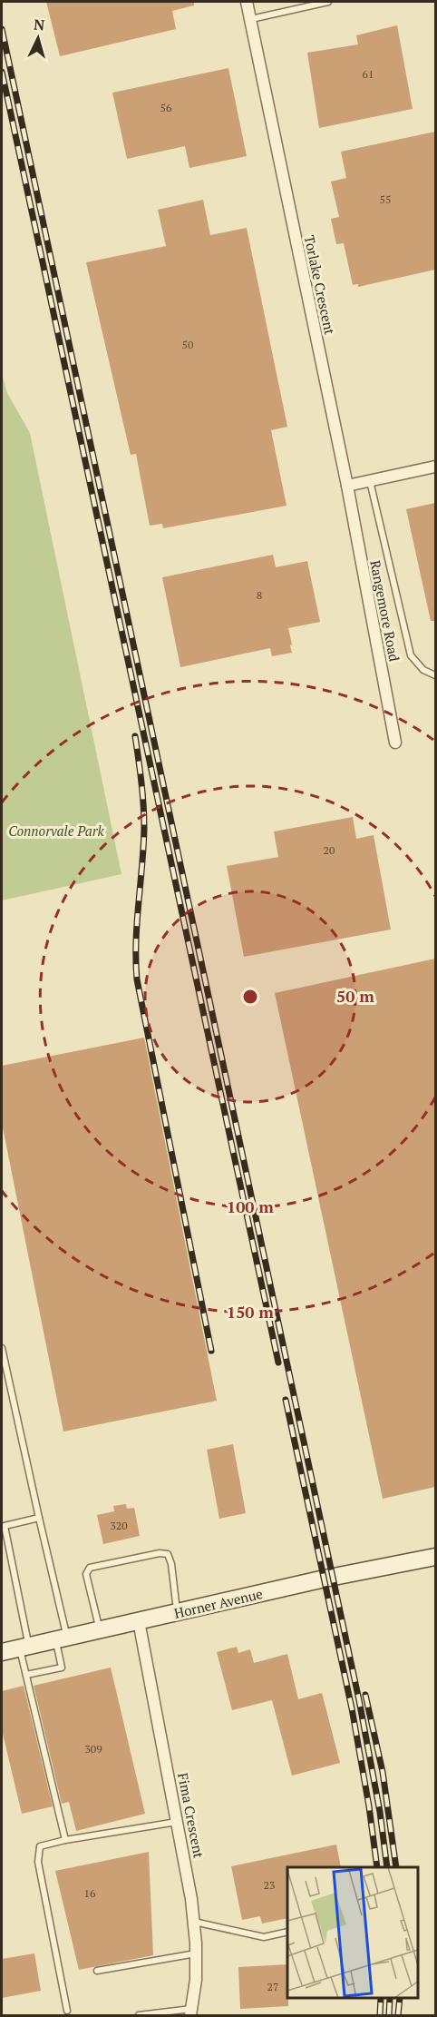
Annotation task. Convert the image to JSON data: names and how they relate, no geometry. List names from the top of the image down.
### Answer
{
  "streets": {
    "main road": ["Horner Avenue"],
    "street": ["Torlake Crescent", "Rangemore Road", "Fima Crescent"]
  },
  "crossings": [
    ["Torlake Crescent", "Rangemore Road"],
    ["Horner Avenue", "Fima Crescent"]
  ],
  "parks": ["Connorvale Park"],
  "house_numbers": [
    "61",
    "56",
    "55",
    "50",
    "8",
    "20",
    "320",
    "309",
    "23",
    "16",
    "27"
  ],
  "north": "top",
  "rings": ["50 m", "100 m", "150 m"]
}
